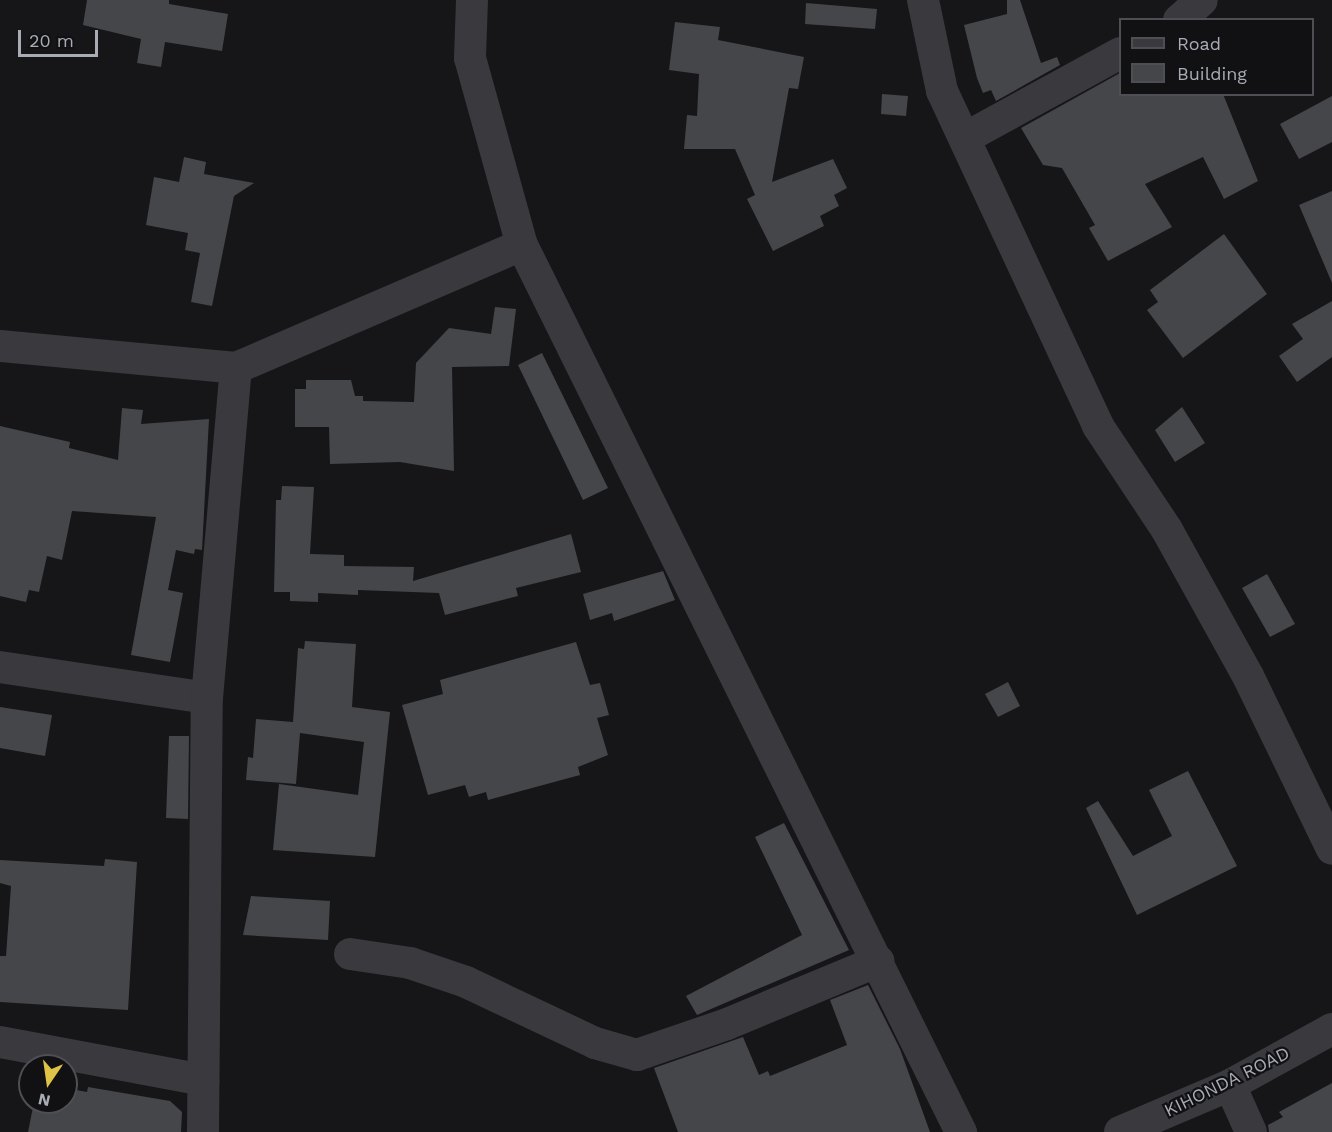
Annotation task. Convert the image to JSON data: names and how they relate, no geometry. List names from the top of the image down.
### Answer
{
  "streets": {
    "street": ["KIHONDA ROAD"]
  },
  "legend": ["Road", "Building"],
  "scale_bar": "20 m",
  "north": "bottom"
}
